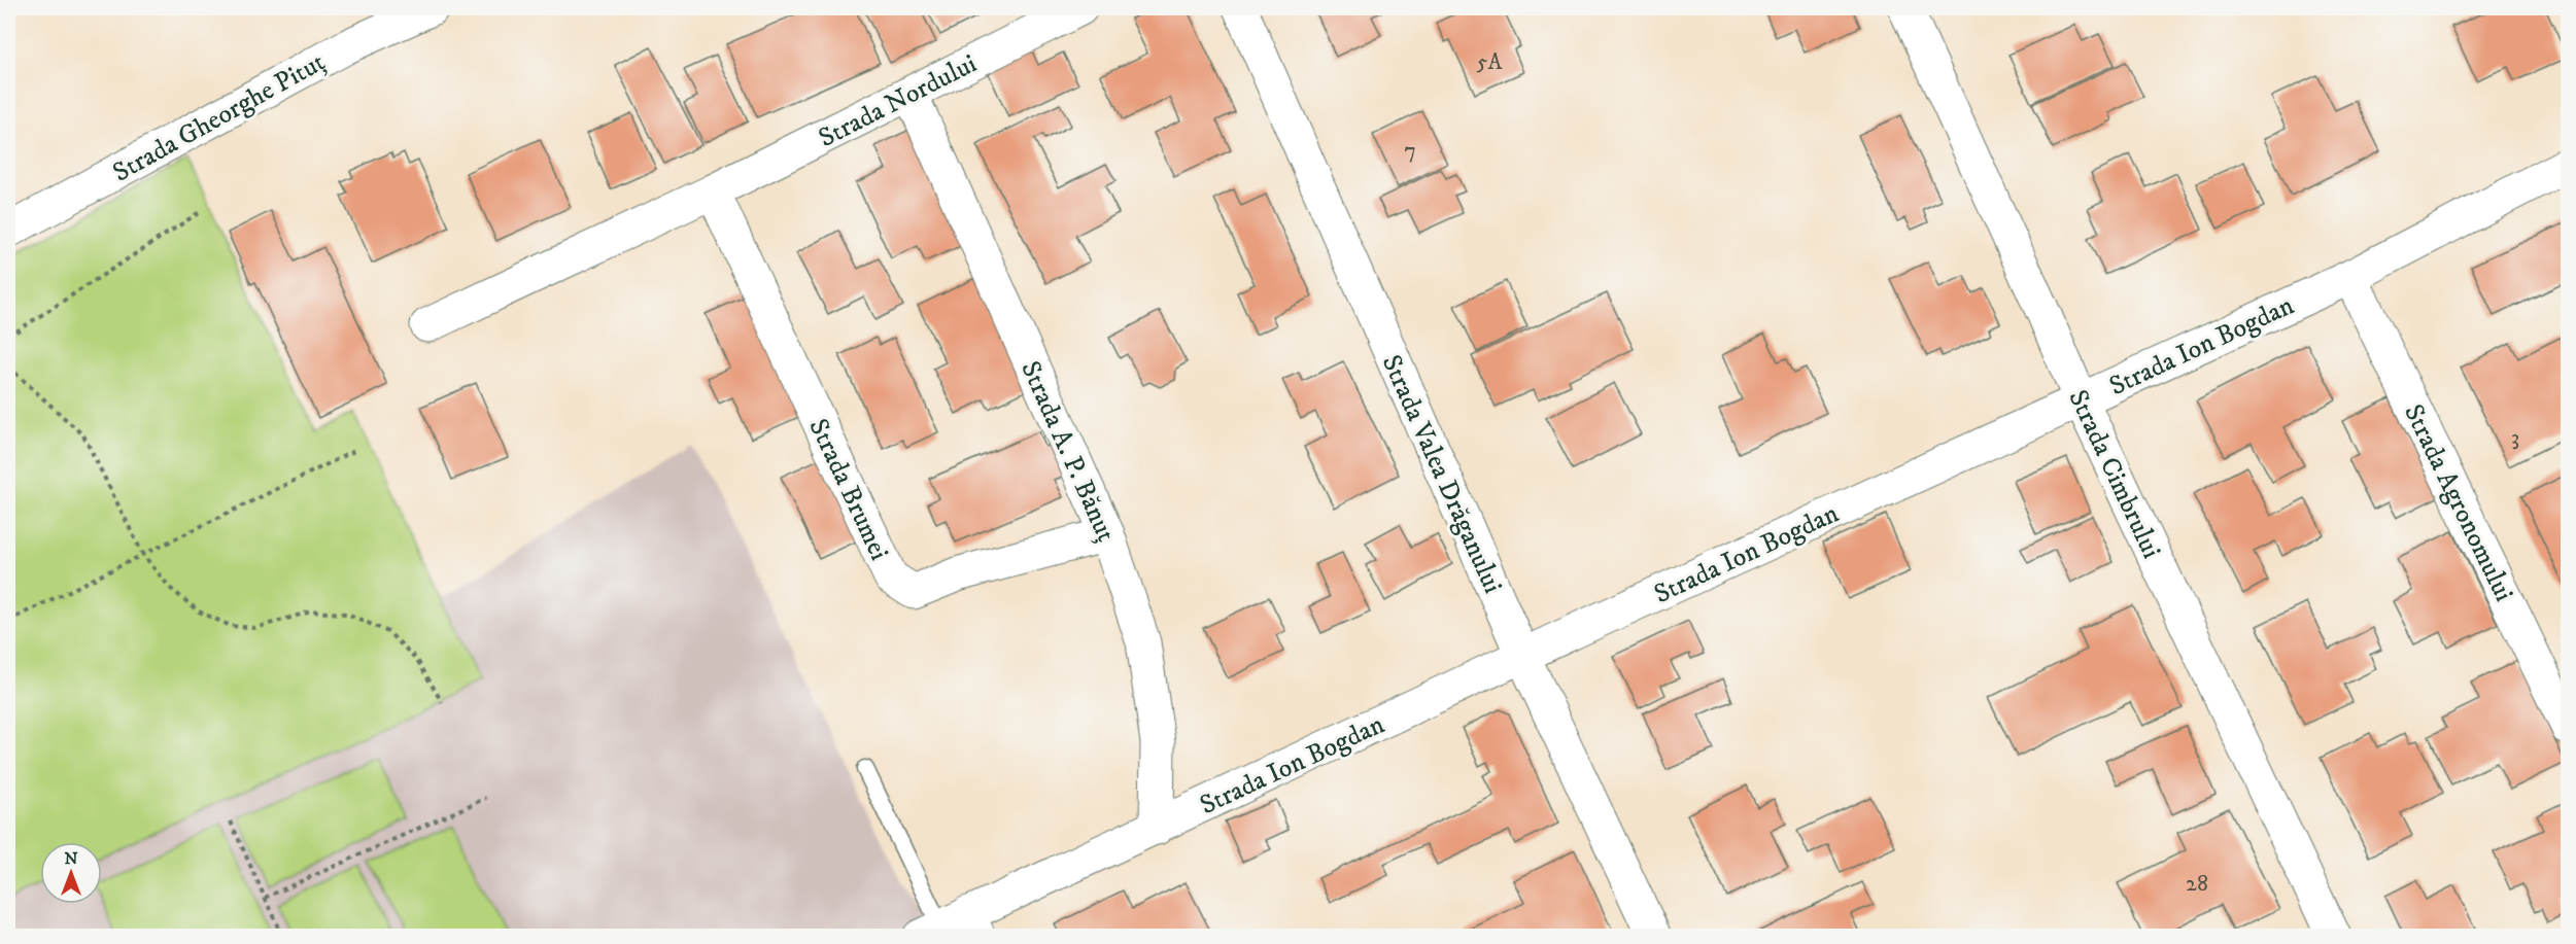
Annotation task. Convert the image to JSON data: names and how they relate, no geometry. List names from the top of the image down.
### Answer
{
  "streets": {
    "street": [
      "Strada Nordului",
      "Strada Gheorghe Pituț",
      "Strada Ion Bogdan",
      "Strada A. P. Bănuț",
      "Strada Valea Drăganului",
      "Strada Cimbrului",
      "Strada Brumei",
      "Strada Agronomului"
    ]
  },
  "crossings": [
    ["Strada Nordului", "Strada A. P. Bănuț"],
    ["Strada Nordului", "Strada Brumei"],
    ["Strada Ion Bogdan", "Strada A. P. Bănuț"],
    ["Strada Ion Bogdan", "Strada Valea Drăganului"],
    ["Strada Ion Bogdan", "Strada Cimbrului"],
    ["Strada Ion Bogdan", "Strada Agronomului"],
    ["Strada A. P. Bănuț", "Strada Brumei"]
  ],
  "house_numbers": [
    "5A",
    "7",
    "3",
    "28"
  ],
  "north": "top"
}
